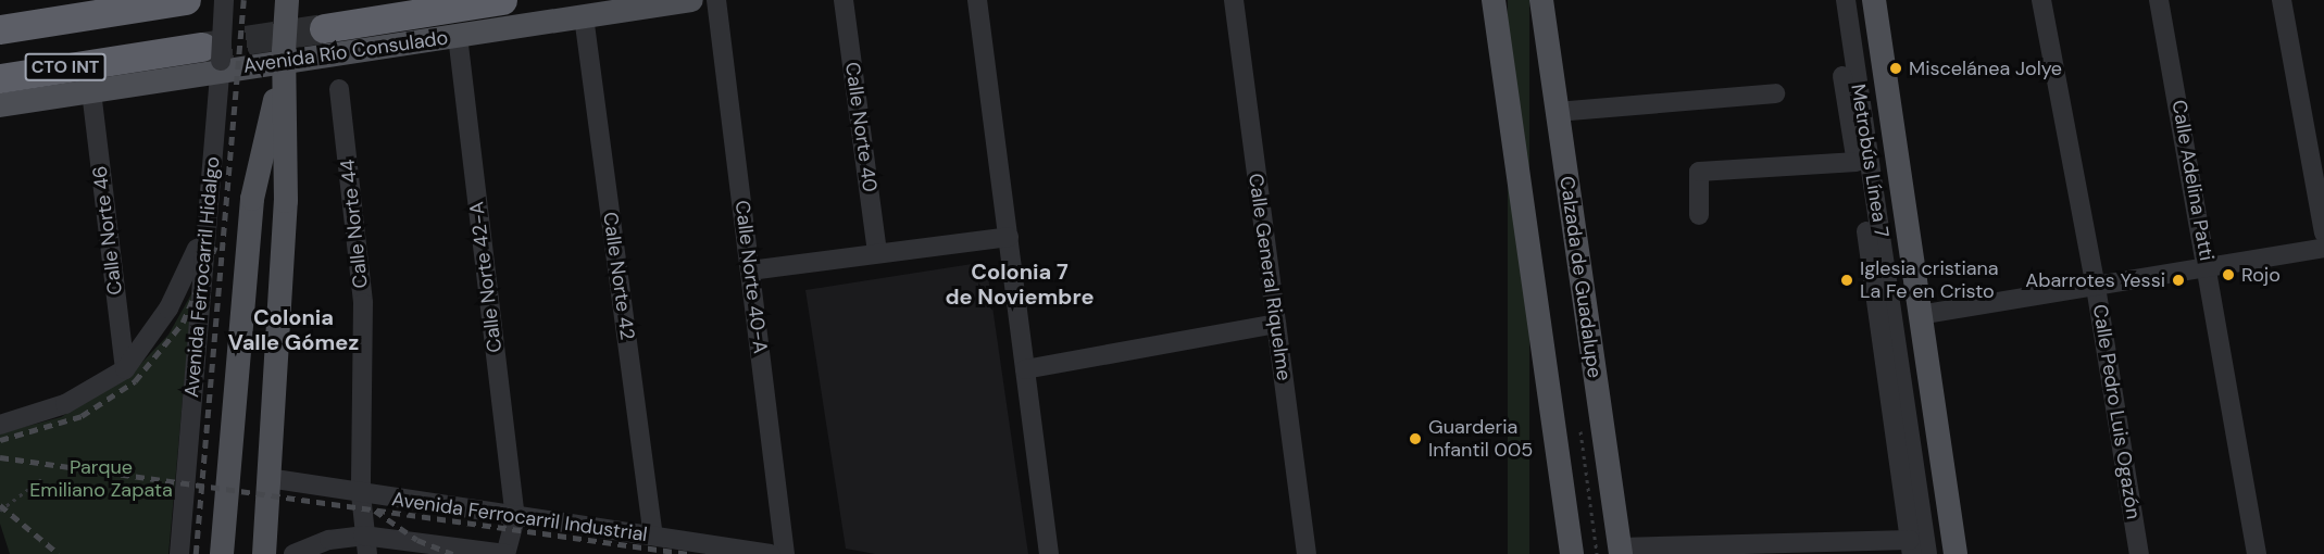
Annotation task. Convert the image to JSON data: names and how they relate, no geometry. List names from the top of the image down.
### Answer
{
  "streets": {
    "highway": ["CTO INT"],
    "main road": ["Avenida Río Consulado", "Calzada de Guadalupe"],
    "street": [
      "Calle Norte 40",
      "Metrobús Línea 7",
      "Calle Adelina Patti",
      "Calle Norte 44",
      "Calle Norte 46",
      "Calle Norte 42",
      "Avenida Ferrocarril Hidalgo",
      "Calle Norte 42-A",
      "Calle Norte 40-A",
      "Calle General Riquelme",
      "Calle Pedro Luis Ogazón",
      "Avenida Ferrocarril Industrial"
    ]
  },
  "crossings": [
    ["Avenida Río Consulado", "CTO INT"],
    ["Avenida Río Consulado", "Calle Norte 46"],
    ["Avenida Río Consulado", "Calle Norte 42"],
    ["Avenida Río Consulado", "Avenida Ferrocarril Hidalgo"],
    ["Avenida Río Consulado", "Calle Norte 42-A"],
    ["CTO INT", "Avenida Ferrocarril Hidalgo"],
    ["Calle Norte 44", "Avenida Ferrocarril Industrial"],
    ["Calle Norte 42", "Avenida Ferrocarril Industrial"],
    ["Calle Norte 42-A", "Avenida Ferrocarril Industrial"]
  ],
  "districts": ["Colonia 7 de Noviembre", "Colonia Valle Gómez"],
  "parks": ["Parque Emiliano Zapata"],
  "places": [
    "Miscelánea Jolye",
    "Rojo",
    "Iglesia cristiana La Fe en Cristo",
    "Abarrotes Yessi",
    "Guarderia Infantil 005"
  ]
}
